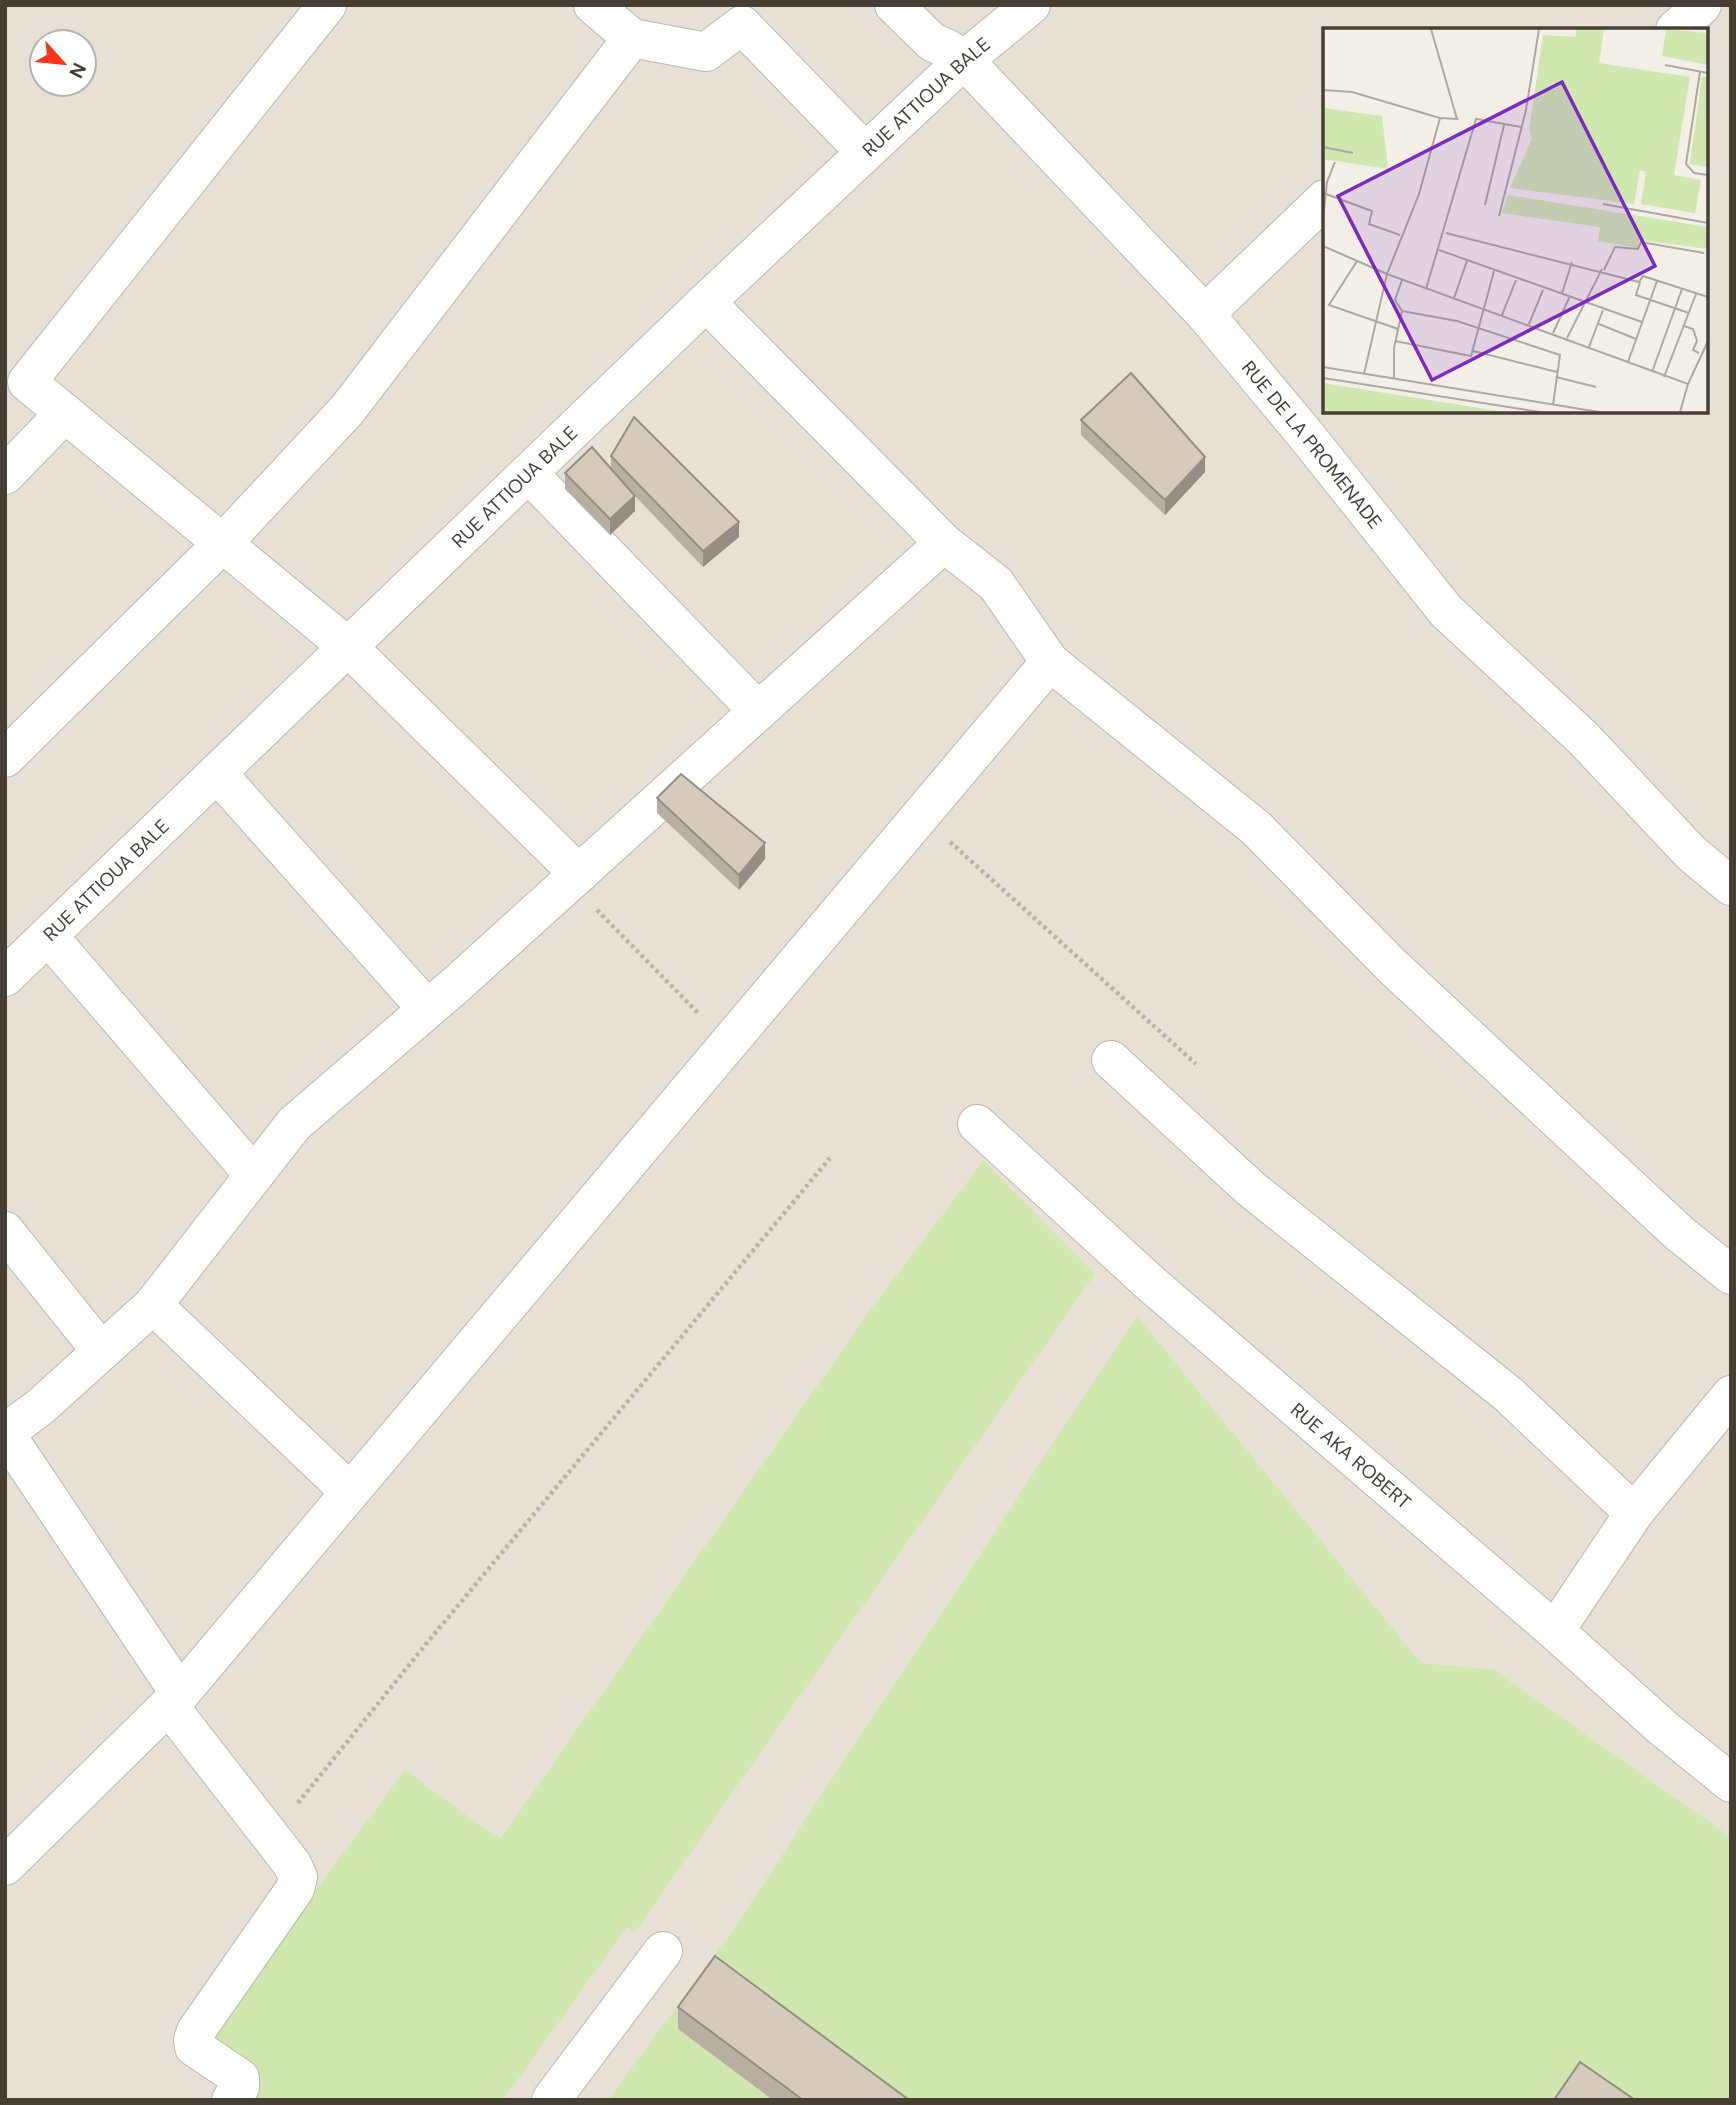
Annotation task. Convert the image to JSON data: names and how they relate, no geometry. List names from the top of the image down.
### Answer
{
  "streets": {
    "street": ["RUE ATTIOUA BALE", "RUE DE LA PROMENADE", "RUE AKA ROBERT"]
  },
  "crossings": [
    ["RUE ATTIOUA BALE", "RUE DE LA PROMENADE"]
  ],
  "north": "bottom right"
}
